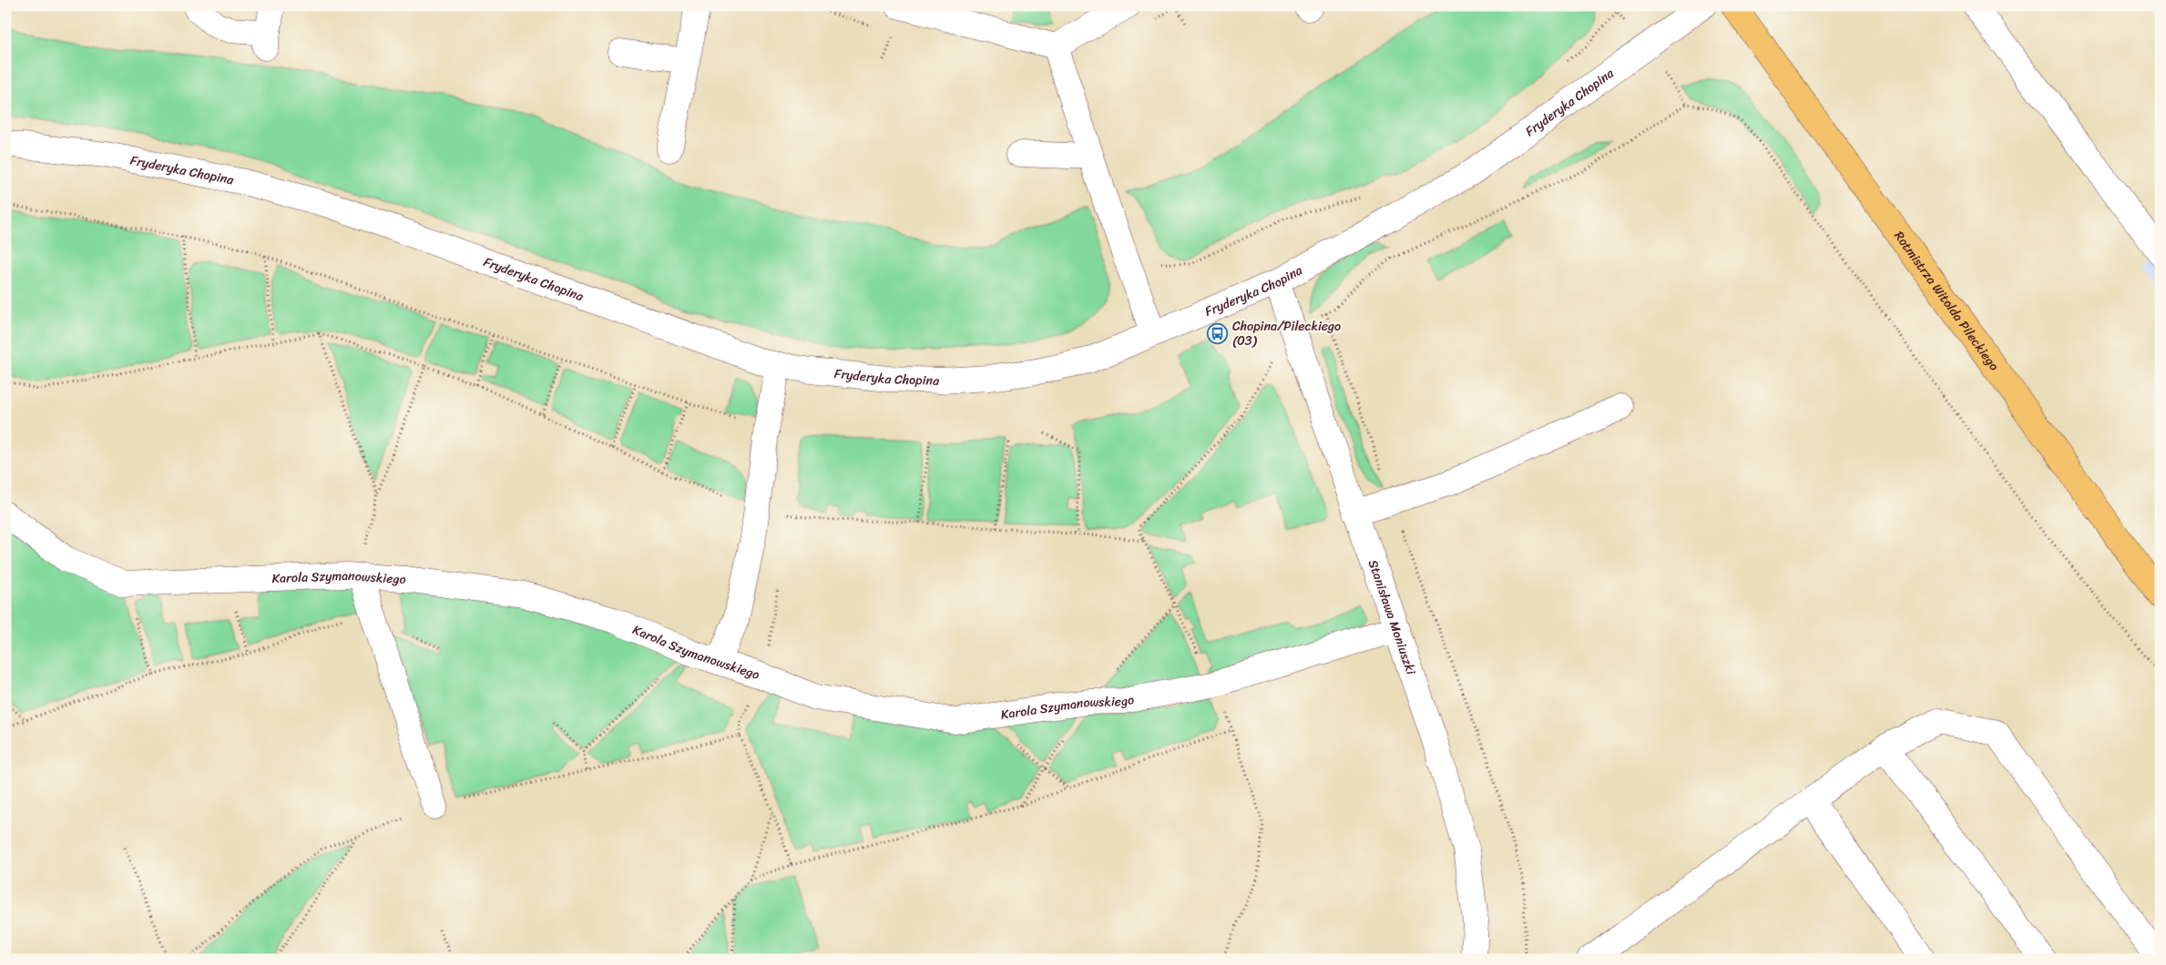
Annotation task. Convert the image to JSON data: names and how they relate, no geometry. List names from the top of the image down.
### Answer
{
  "streets": {
    "main road": ["Rotmistrza Witolda Pileckiego"],
    "street": ["Fryderyka Chopina", "Karola Szymanowskiego", "Stanisława Moniuszki"]
  },
  "crossings": [
    ["Fryderyka Chopina", "Stanisława Moniuszki"],
    ["Karola Szymanowskiego", "Stanisława Moniuszki"]
  ],
  "places": {
    "bus stop": ["Chopina/Pileckiego (03)"]
  }
}
